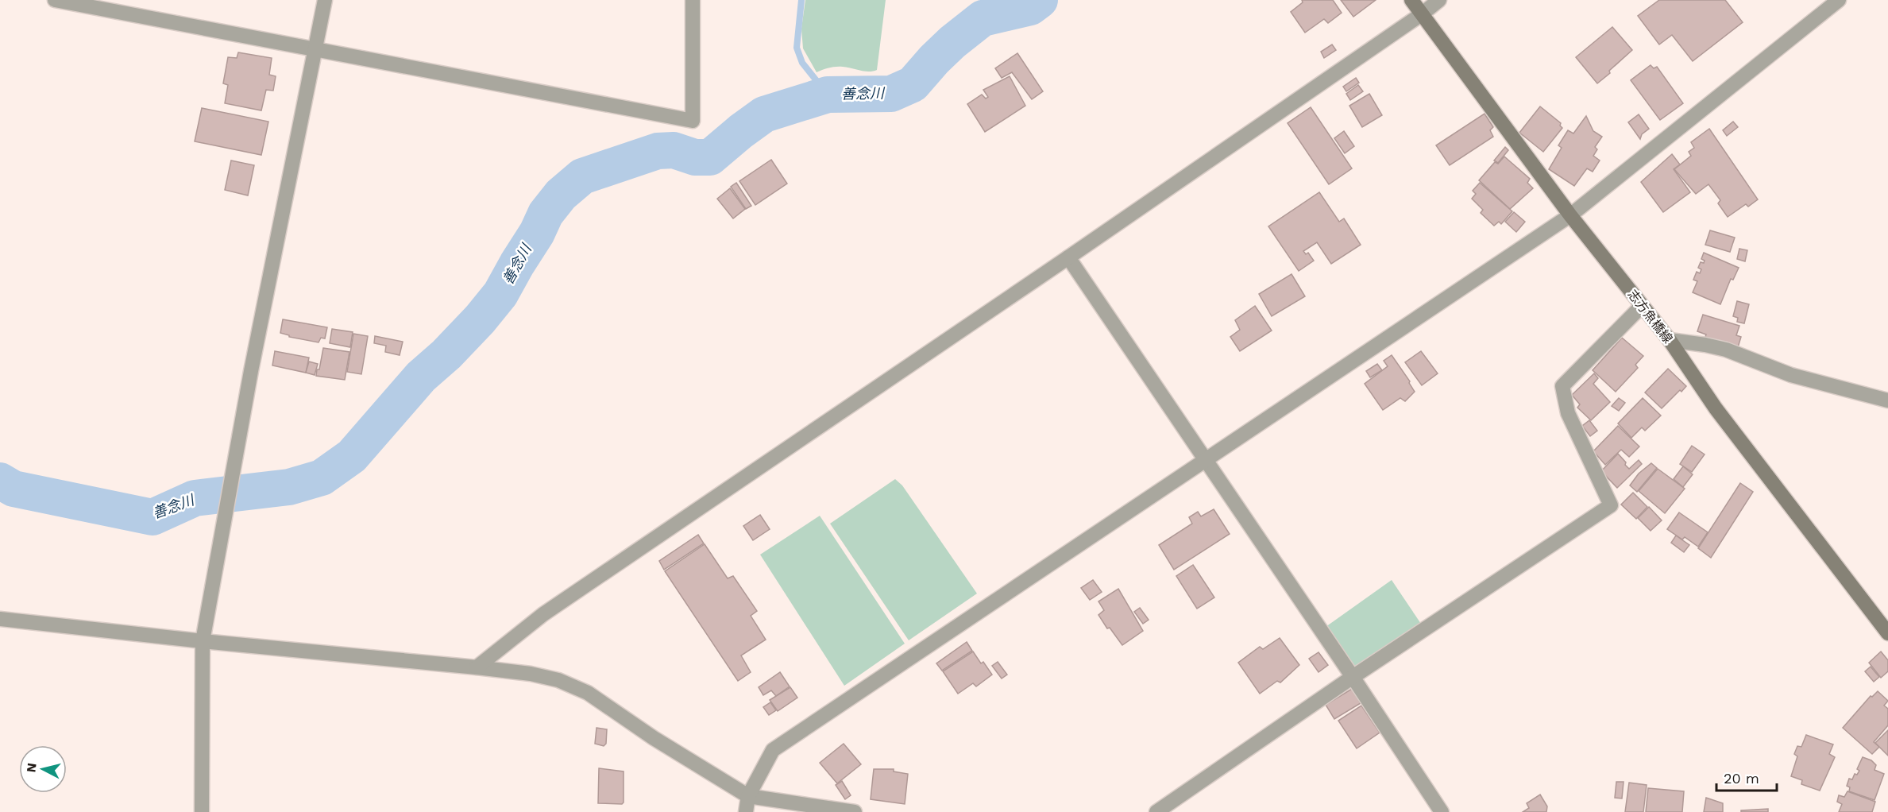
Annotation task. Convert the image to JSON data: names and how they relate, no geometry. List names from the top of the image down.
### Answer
{
  "streets": {
    "main road": ["志方魚橋線"]
  },
  "water": ["善念川"],
  "scale_bar": "20 m",
  "north": "left"
}
